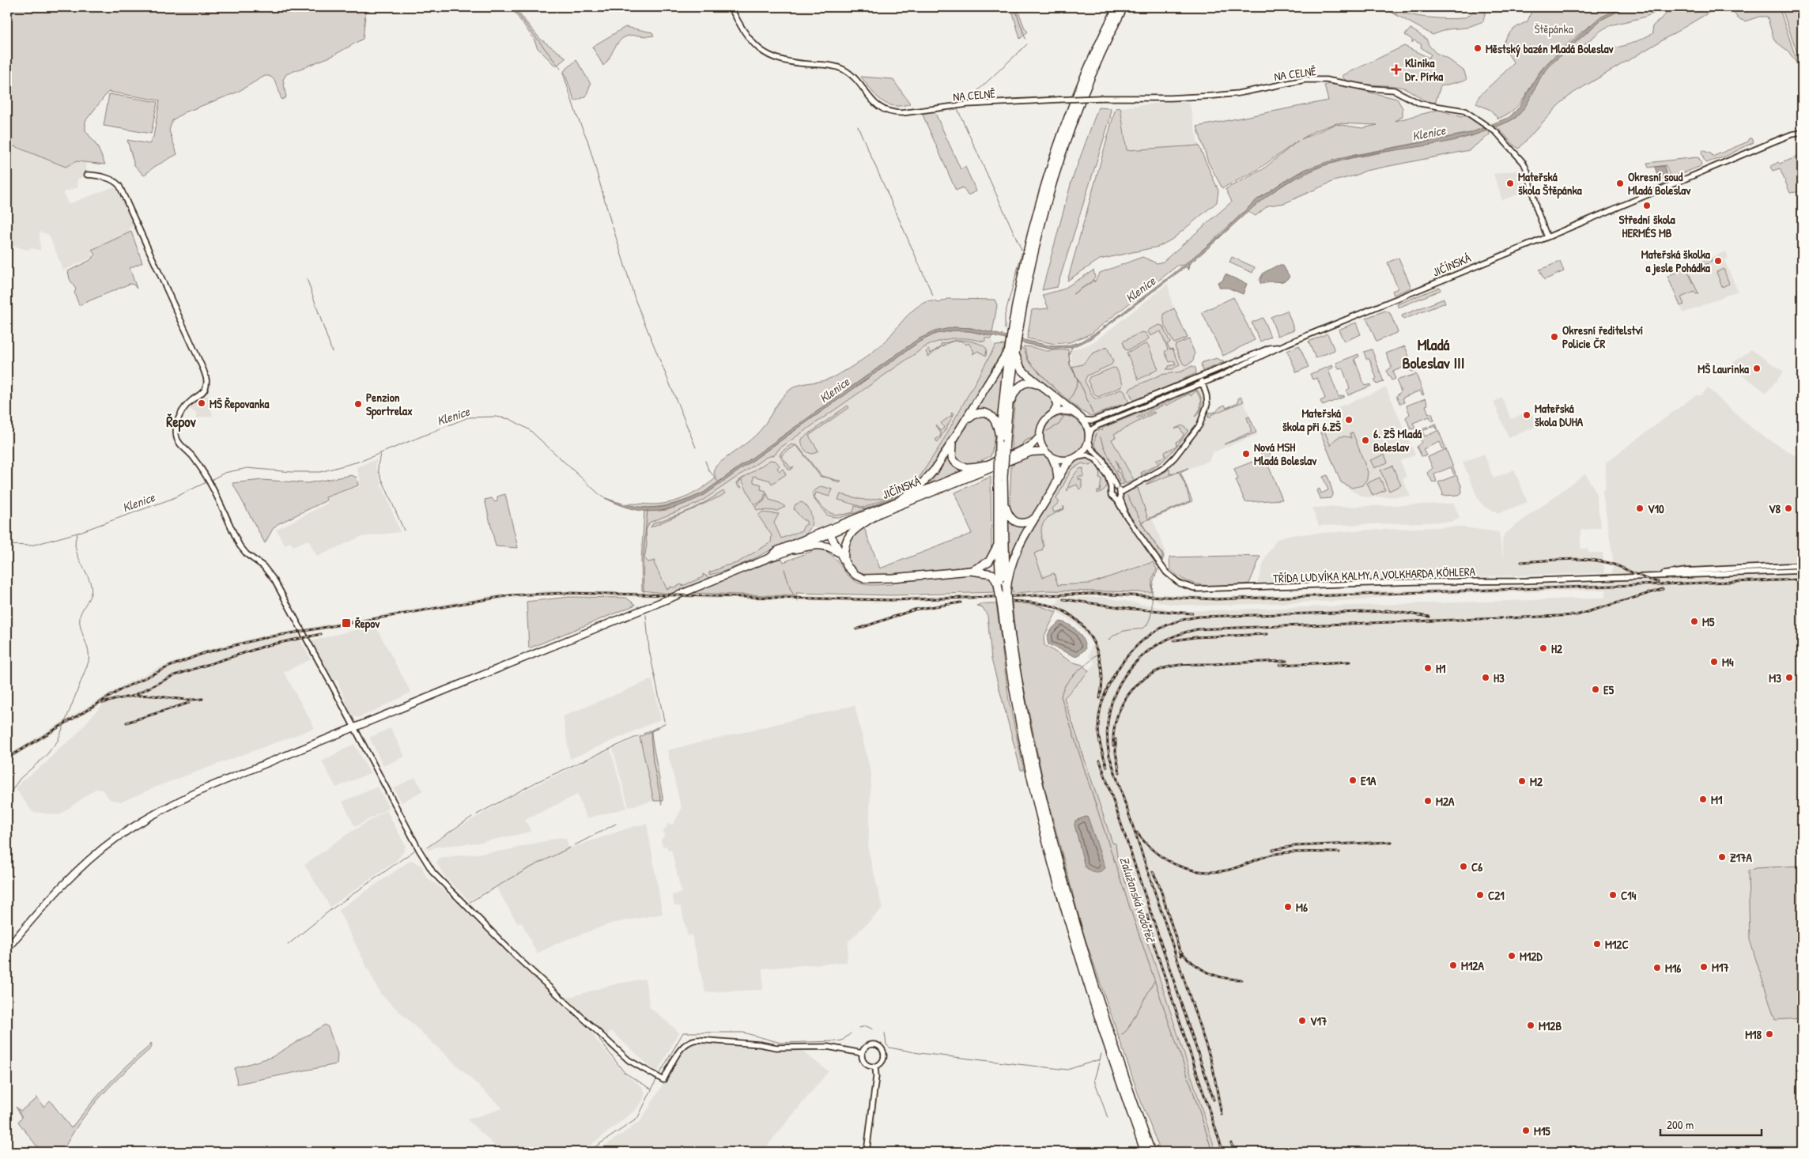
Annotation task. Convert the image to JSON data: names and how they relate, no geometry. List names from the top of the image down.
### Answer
{
  "streets": {
    "main road": ["JIČÍNSKÁ"],
    "street": ["NA CELNĚ", "TŘÍDA LUDVÍKA KALMY A VOLKHARDA KÖHLERA"]
  },
  "crossings": [
    ["NA CELNĚ", "JIČÍNSKÁ"],
    ["JIČÍNSKÁ", "TŘÍDA LUDVÍKA KALMY A VOLKHARDA KÖHLERA"]
  ],
  "districts": ["Mladá Boleslav III", "Řepov"],
  "water": ["Klenice", "Zalužanská vodoteč"],
  "parks": ["Štěpánka"],
  "places": {
    "other": [
      "Městský bazén Mladá Boleslav",
      "Mateřská škola Štěpánka",
      "Okresní soud Mladá Boleslav",
      "Střední škola HERMÉS MB",
      "Mateřská školka a jesle Pohádka",
      "Okresní ředitelství Policie ČR",
      "MŠ Laurinka",
      "MŠ Řepovanka",
      "Penzion Sportrelax",
      "Mateřská škola DUHA",
      "Mateřská škola při 6.ZŠ",
      "6. ZŠ Mladá Boleslav",
      "Nová MSH Mladá Boleslav",
      "V10",
      "V8",
      "M5",
      "H2",
      "M4",
      "H1",
      "H3",
      "M3",
      "E5",
      "E1A",
      "M2",
      "M1",
      "M2A",
      "Z17A",
      "C6",
      "C21",
      "C14",
      "M6",
      "M12C",
      "M12D",
      "M12A",
      "M17",
      "M16",
      "V17",
      "M12B",
      "M18",
      "M15"
    ],
    "health": ["Klinika Dr. Pírka"],
    "transit": ["Řepov"]
  },
  "scale_bar": "200 m"
}
